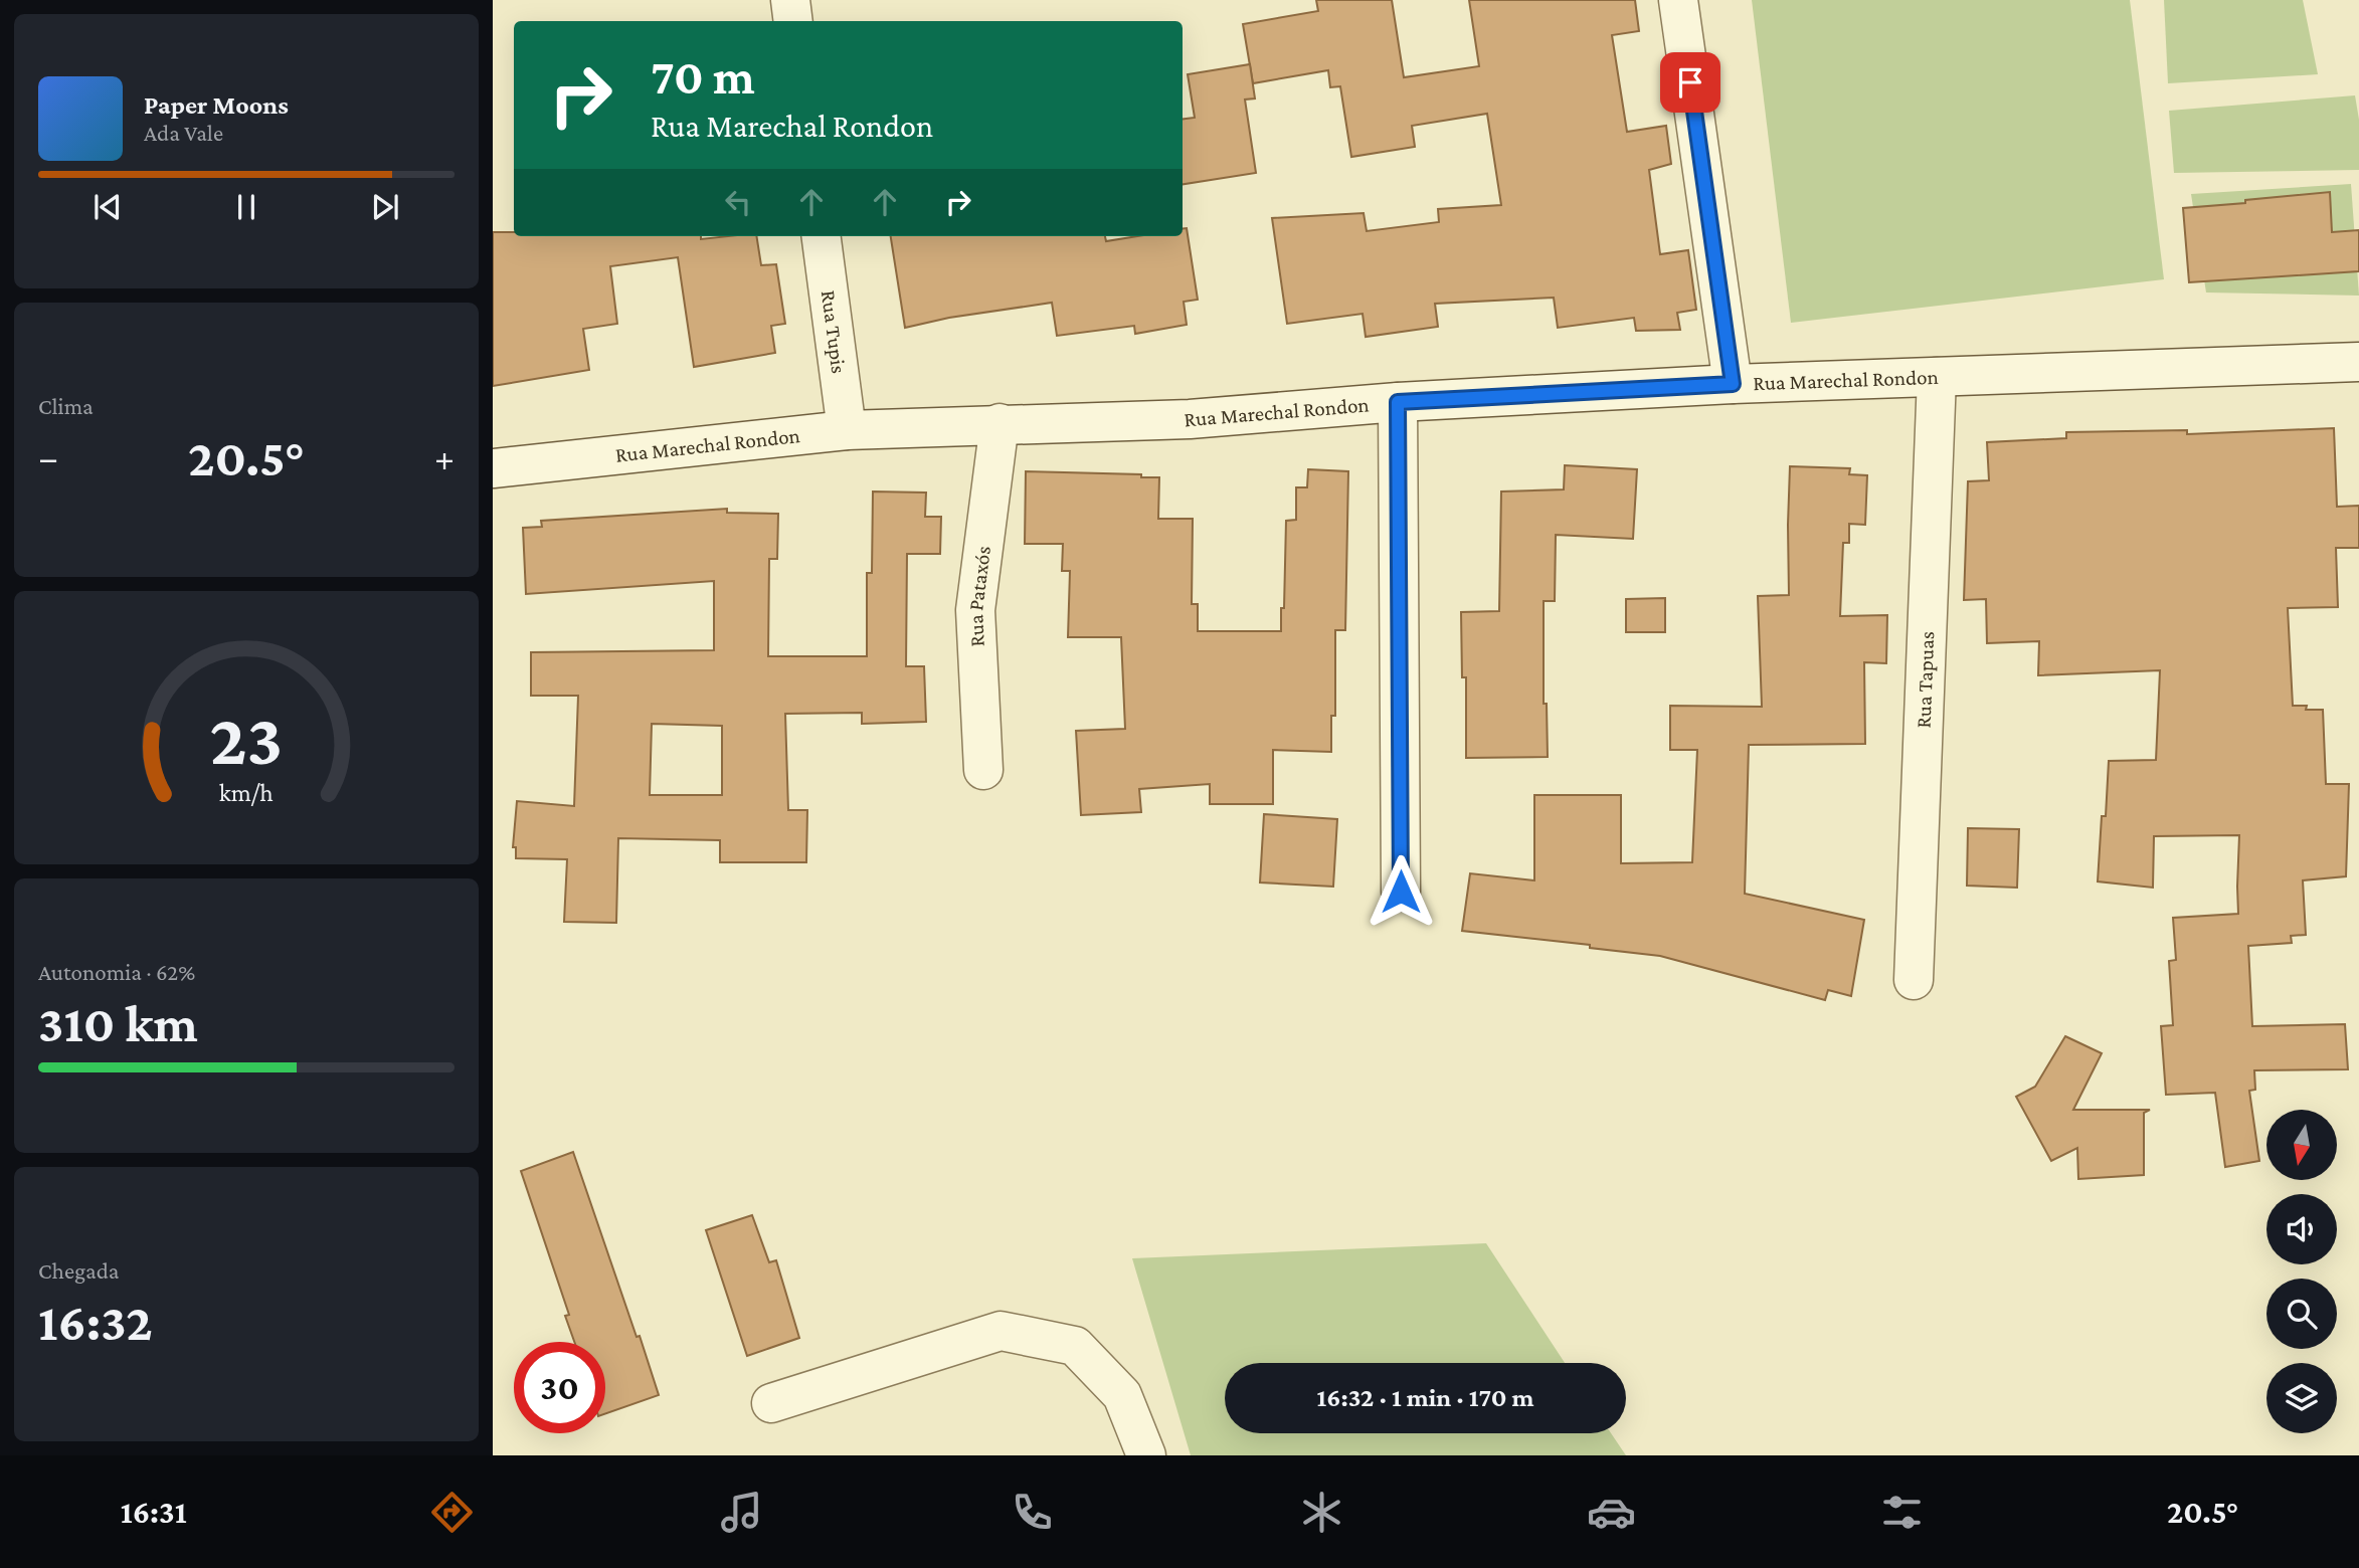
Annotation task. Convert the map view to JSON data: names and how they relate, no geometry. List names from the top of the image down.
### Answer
{
  "streets": {
    "street": [
      "Rua Tupis",
      "Rua Marechal Rondon",
      "Rua Pataxós",
      "Rua Tapuas"
    ]
  },
  "crossings": [
    ["Rua Tupis", "Rua Marechal Rondon"],
    ["Rua Marechal Rondon", "Rua Pataxós"],
    ["Rua Marechal Rondon", "Rua Tapuas"]
  ],
  "north": "bottom",
  "page": {
    "turn": ["70 m", "Rua Marechal Rondon"],
    "song": ["Paper Moons", "Ada Vale"],
    "tile": [
      "Clima",
      ["Autonomia · 62%", "310 km"],
      ["Chegada", "16:32"]
    ],
    "heat": ["−", "20.5°", "+"],
    "limit": "30",
    "trip": "16:32 · 1 min · 170 m",
    "tabs": ["16:31", "20.5°"],
    "gauge": ["23", "km/h"]
  }
}
